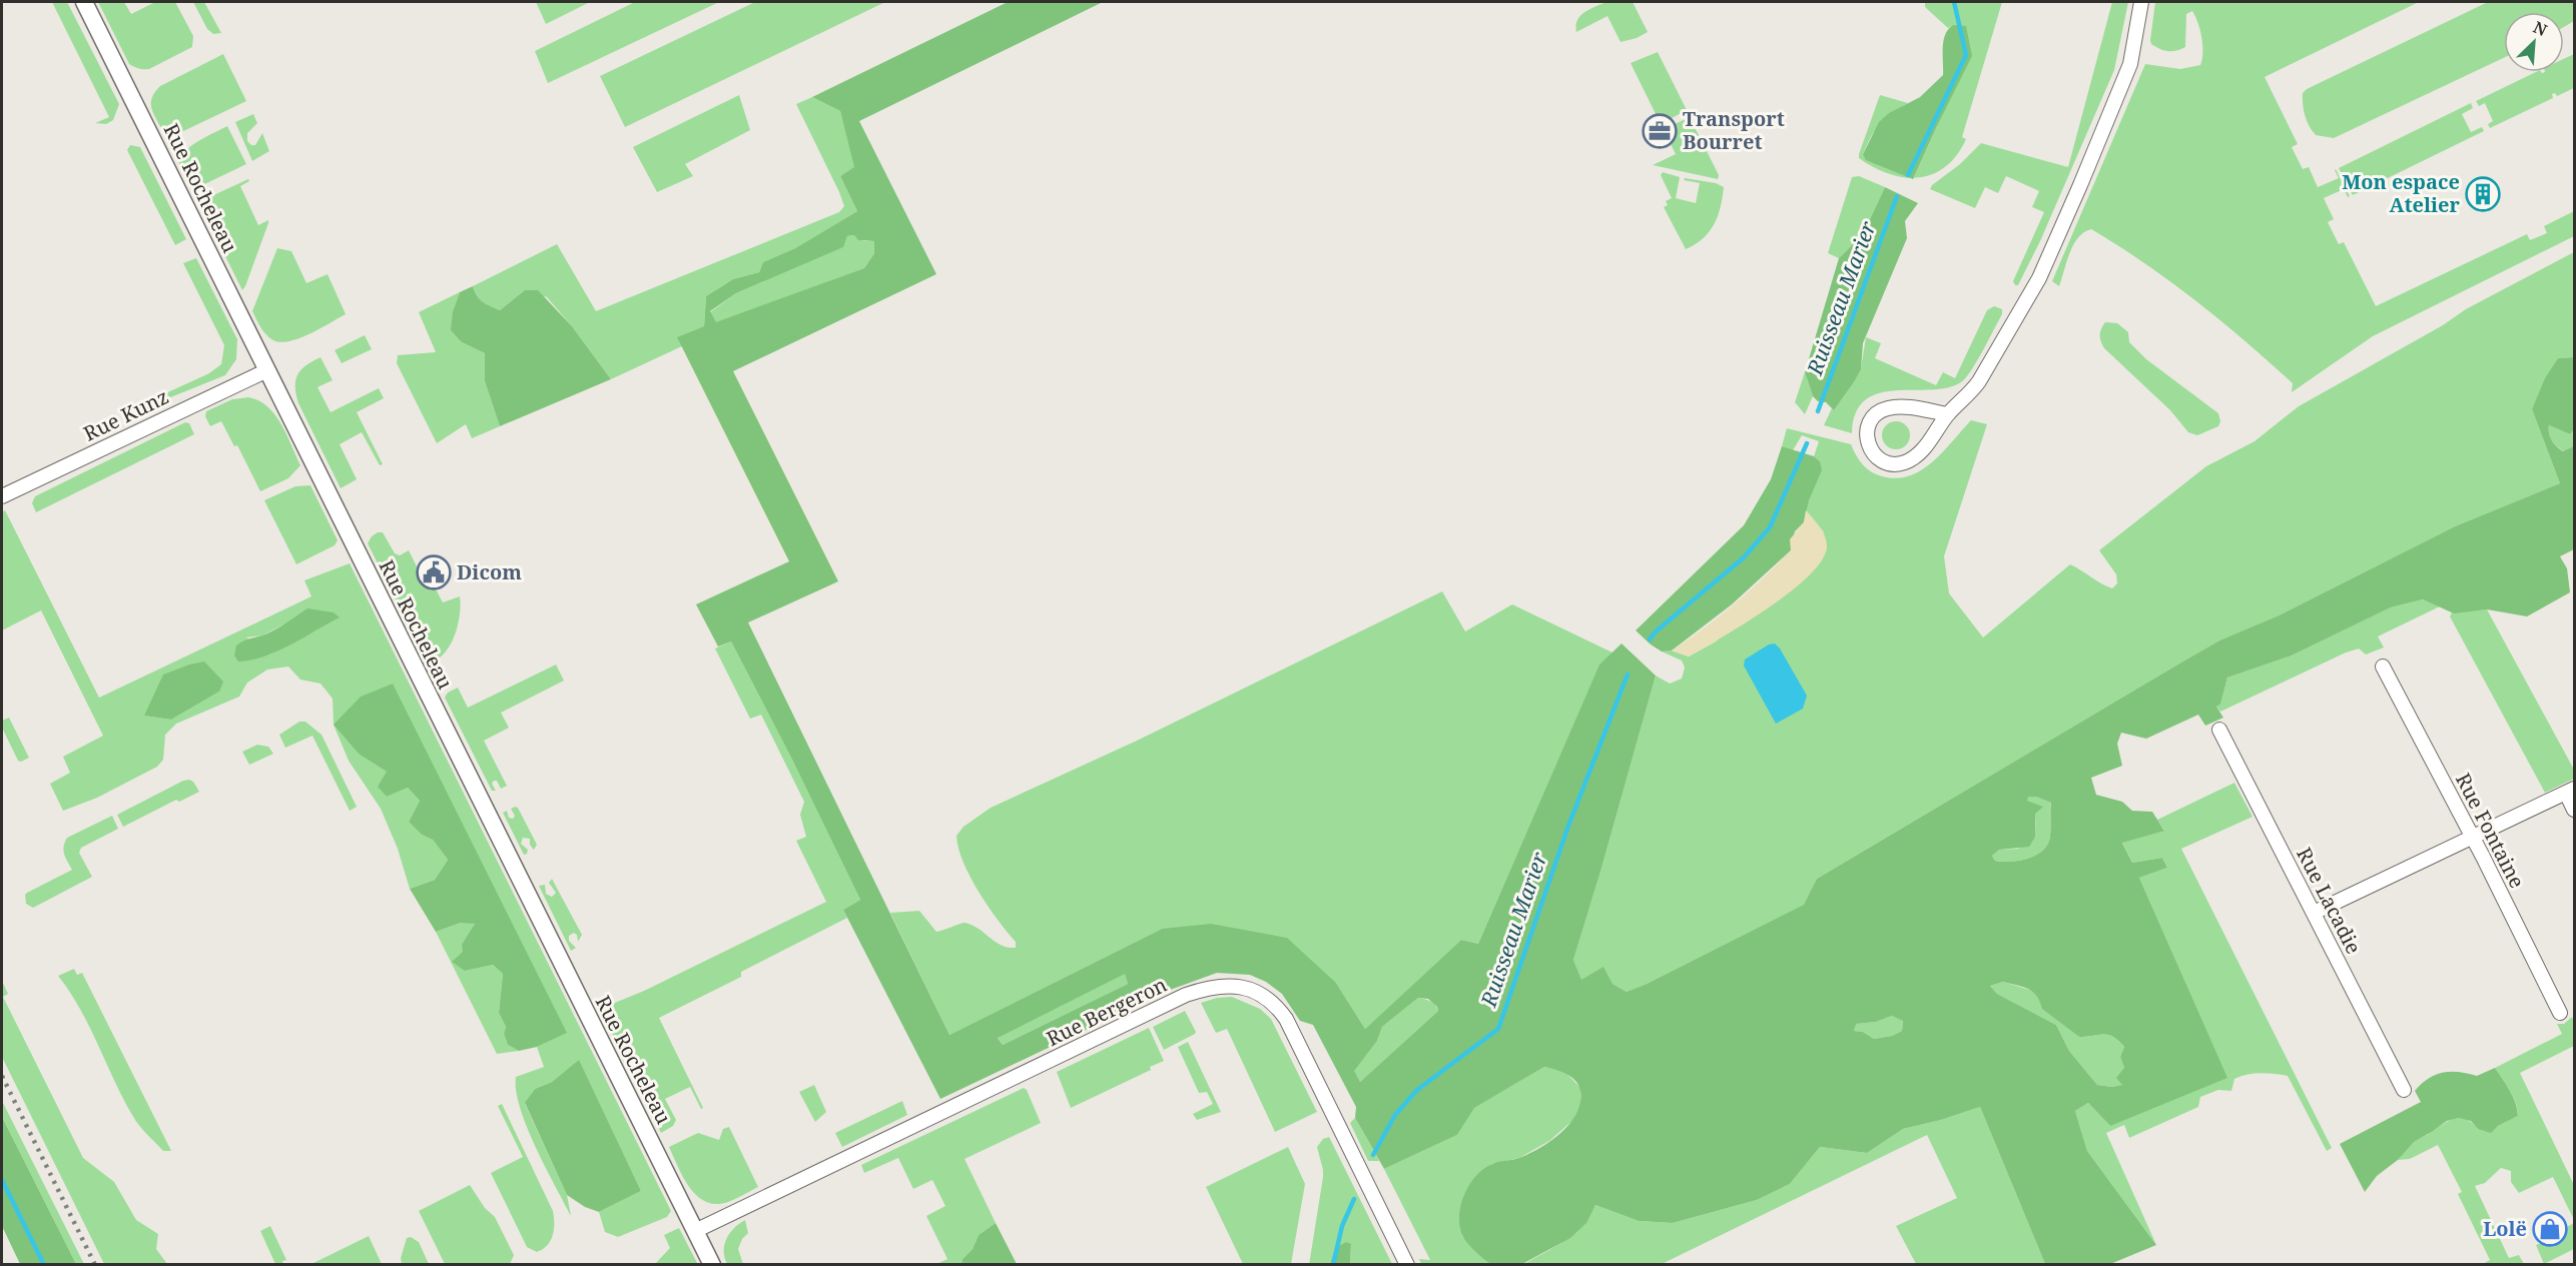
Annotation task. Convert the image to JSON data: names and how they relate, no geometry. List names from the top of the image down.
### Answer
{
  "streets": {
    "street": [
      "Rue Rocheleau",
      "Rue Kunz",
      "Rue Fontaine",
      "Rue Lacadie",
      "Rue Bergeron"
    ]
  },
  "crossings": [
    ["Rue Rocheleau", "Rue Kunz"],
    ["Rue Rocheleau", "Rue Bergeron"]
  ],
  "water": ["Ruisseau Marier"],
  "places": {
    "office": ["Transport Bourret"],
    "building": ["Mon espace Atelier"],
    "public building": ["Dicom"],
    "shop": ["Lolë"]
  },
  "north": "top right"
}
